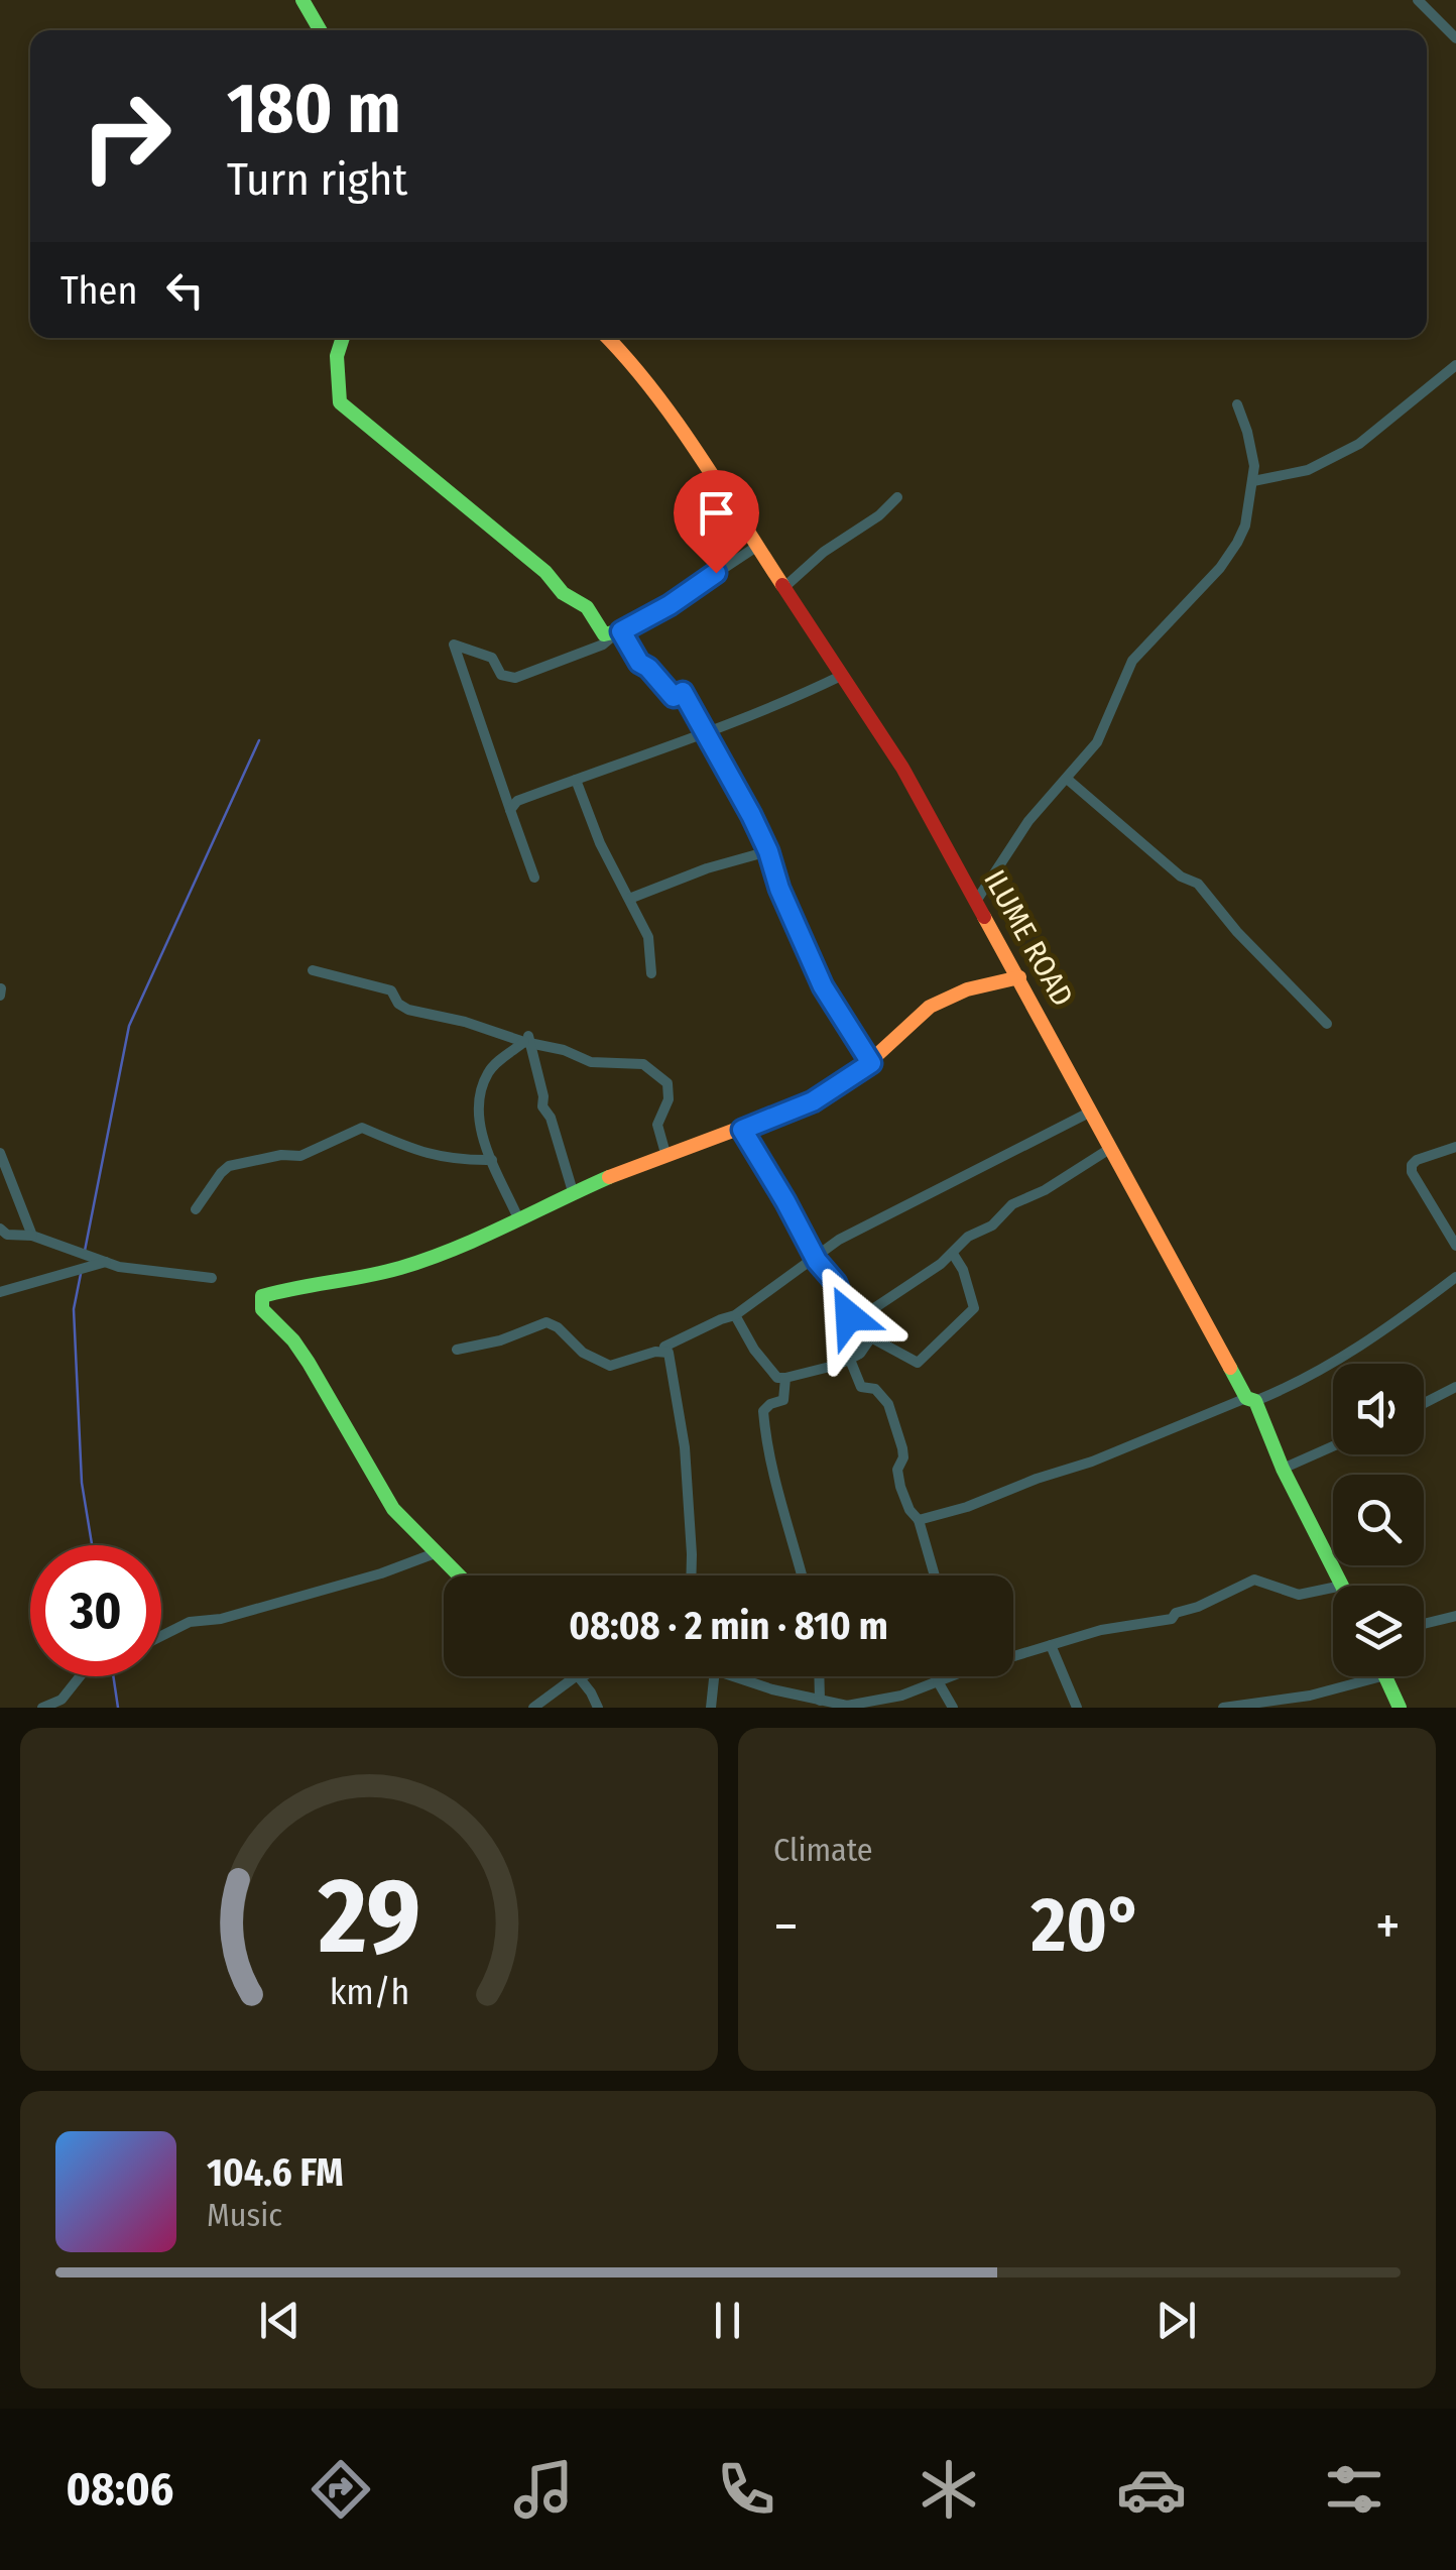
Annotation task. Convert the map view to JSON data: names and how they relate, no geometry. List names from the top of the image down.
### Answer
{
  "streets": {
    "street": ["ILUME ROAD"]
  },
  "page": {
    "turn": ["180 m", "Turn right"],
    "then": "Then",
    "limit": "30",
    "trip": "08:08 · 2 min · 810 m",
    "tile": "Climate",
    "heat": ["−", "20°", "+"],
    "song": ["104.6 FM", "Music"],
    "tabs": "08:06",
    "gauge": ["29", "km/h"]
  }
}
